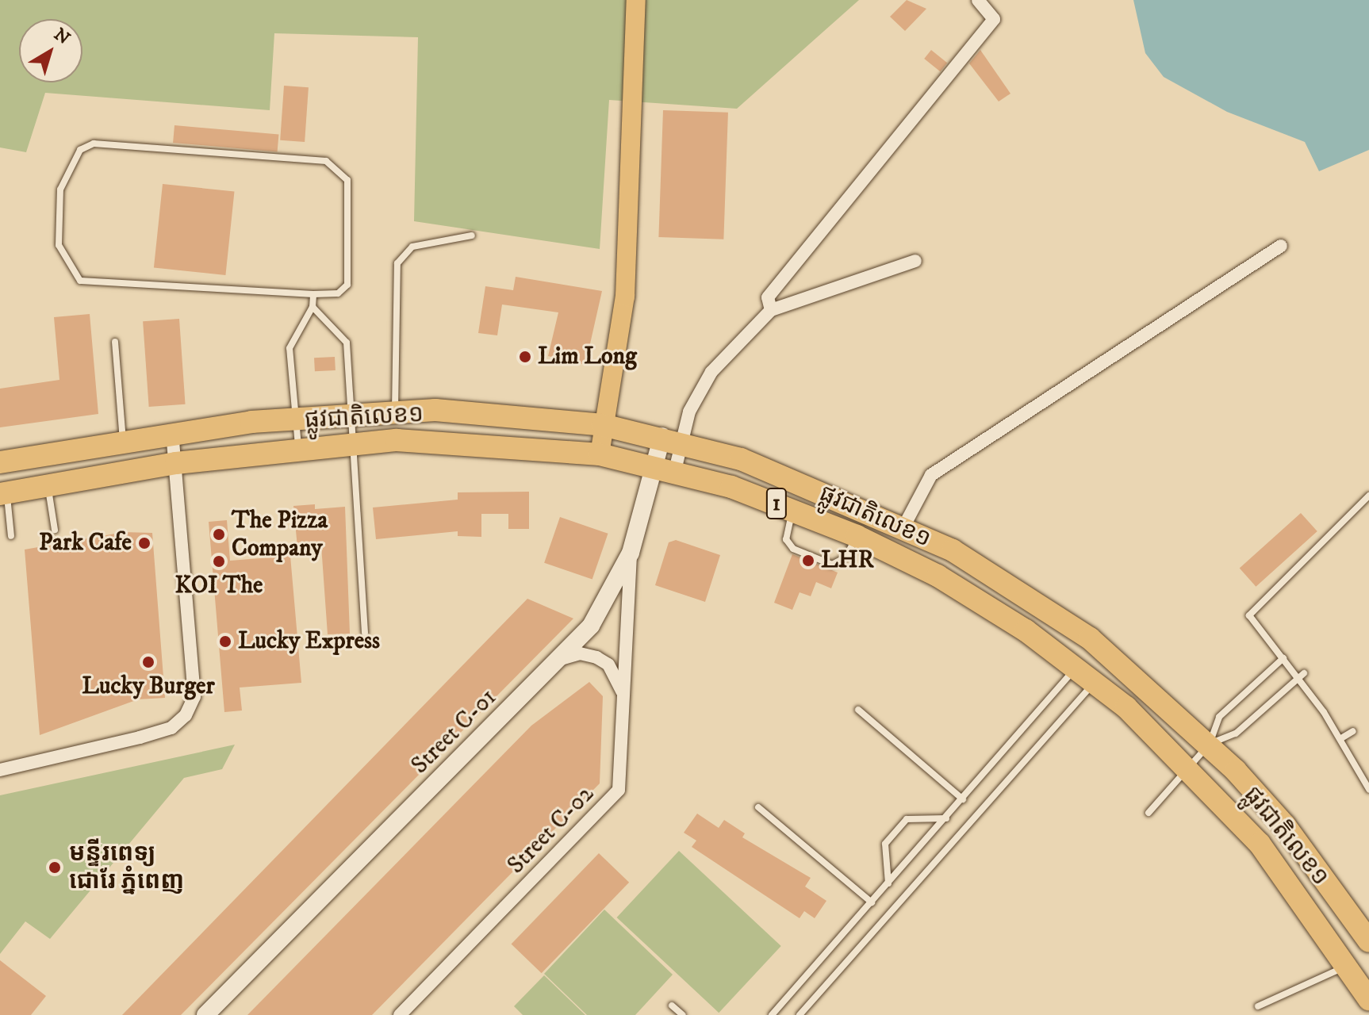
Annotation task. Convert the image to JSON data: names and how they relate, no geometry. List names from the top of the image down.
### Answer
{
  "streets": {
    "highway": ["ផ្លូវជាតិលេខ១", "1"],
    "street": ["Street C-01", "Street C-02"]
  },
  "crossings": [
    ["ផ្លូវជាតិលេខ១", "Street C-01"],
    ["Street C-01", "Street C-02"]
  ],
  "places": [
    "Lim Long",
    "The Pizza Company",
    "Park Cafe",
    "LHR",
    "KOI The",
    "Lucky Express",
    "Lucky Burger",
    "មន្ទីរពេទ្យ ជោរែ ភ្នំពេញ"
  ],
  "north": "top right"
}
